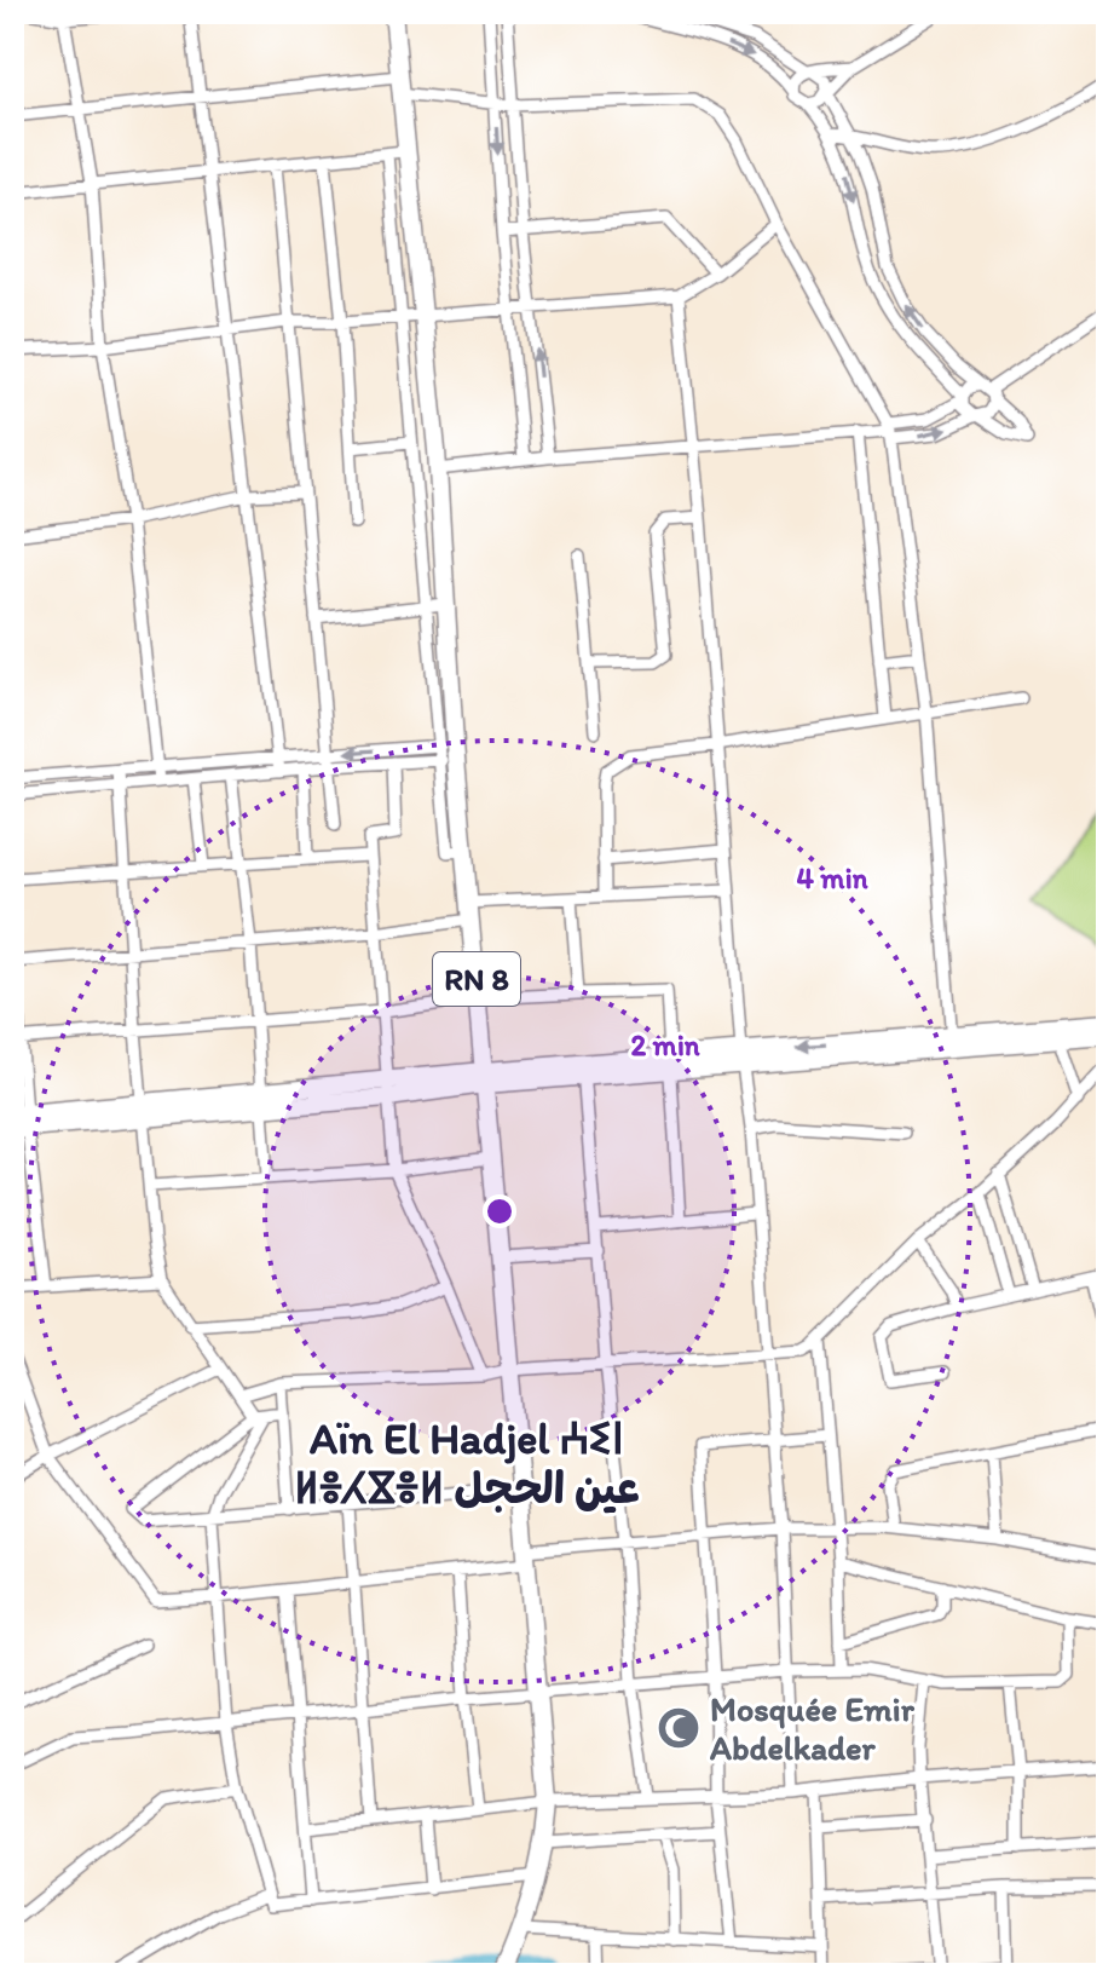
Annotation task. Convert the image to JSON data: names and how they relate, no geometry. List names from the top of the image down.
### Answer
{
  "streets": {
    "main road": ["RN 8"]
  },
  "districts": ["Aïn El Hadjel ⵄⵉⵏ ⵍⴻⵃⴵⴻⵍ عين الحجل"],
  "places": {
    "mosque": ["Mosquée Emir Abdelkader"]
  },
  "rings": ["4 min", "2 min"]
}
